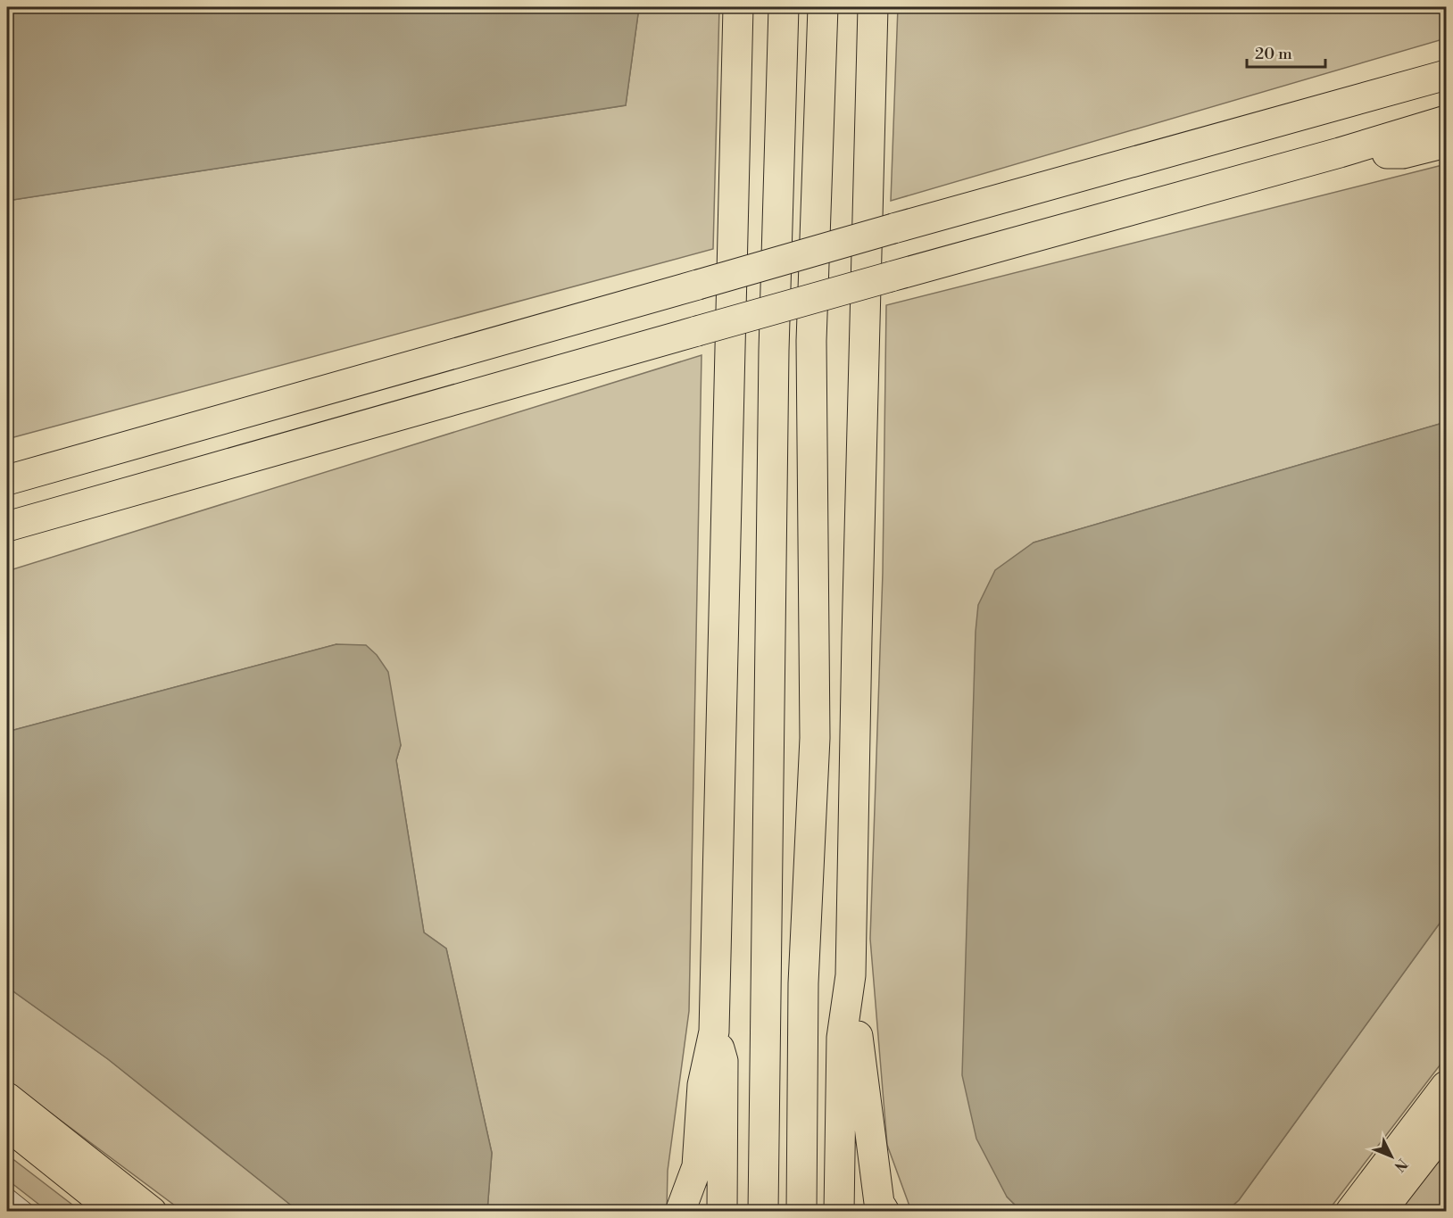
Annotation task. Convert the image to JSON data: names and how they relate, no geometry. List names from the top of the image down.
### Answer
{
  "scale_bar": "20 m",
  "north": "bottom right"
}
